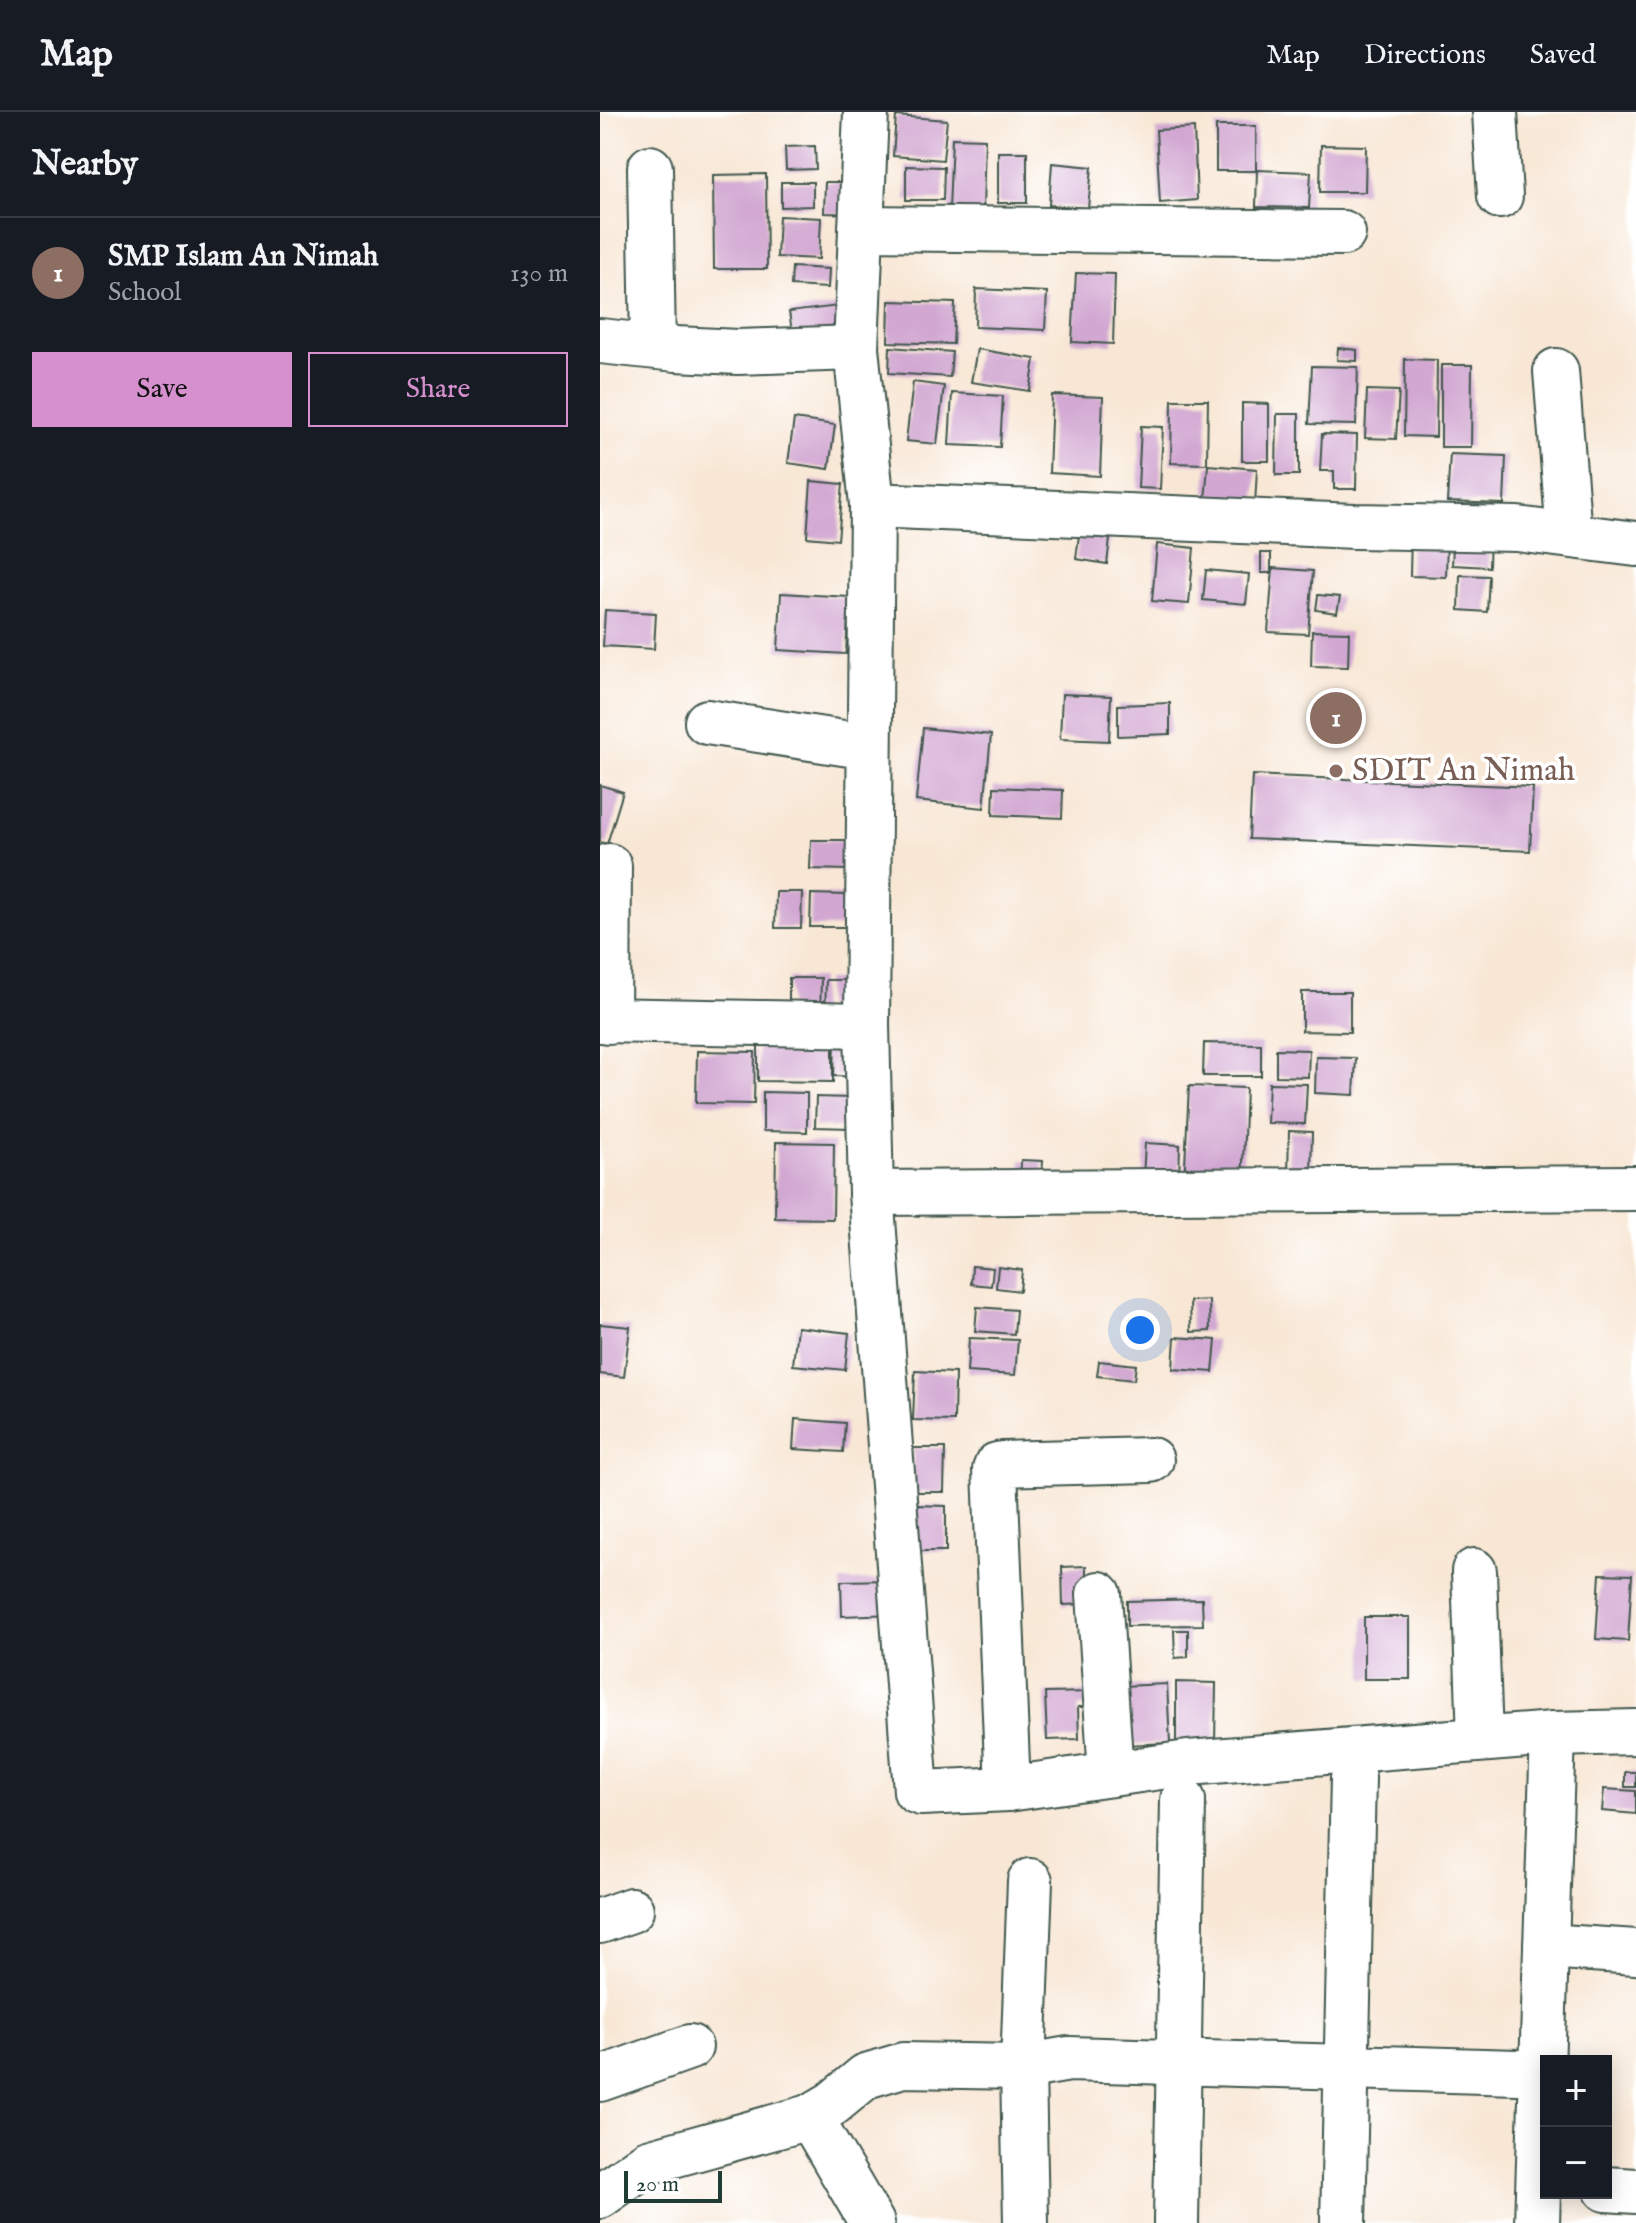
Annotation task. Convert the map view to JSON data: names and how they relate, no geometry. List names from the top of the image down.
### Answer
{
  "places": ["SDIT An Nimah"],
  "scale_bar": "20 m",
  "page": {
    "header": "Map",
    "nav": ["Map", "Directions", "Saved"],
    "heading": "Nearby",
    "list": [
      {
        "mark": "1",
        "name": "SMP Islam An Nimah",
        "note": "School",
        "value": "130 m"
      }
    ],
    "buttons": ["Save", "Share"],
    "pins": "1",
    "map_buttons": ["+", "−"],
    "scale": "20 m"
  }
}
